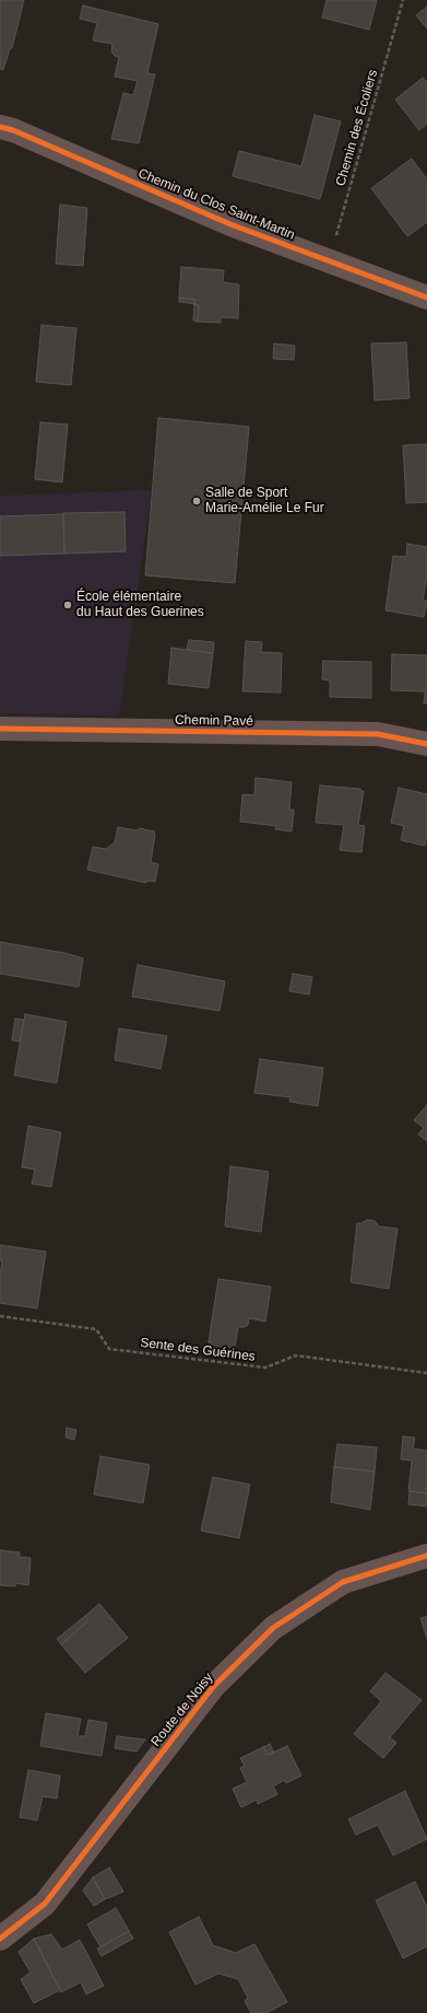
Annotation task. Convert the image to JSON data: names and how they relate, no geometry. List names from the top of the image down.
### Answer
{
  "streets": {
    "street": ["Chemin du Clos Saint-Martin", "Chemin Pavé", "Route de Noisy"],
    "path": ["Chemin des Écoliers", "Sente des Guérines"]
  },
  "crossings": [
    ["Chemin des Écoliers", "Chemin du Clos Saint-Martin"]
  ],
  "places": ["Salle de Sport Marie-Amélie Le Fur", "École élémentaire du Haut des Guerines"]
}
